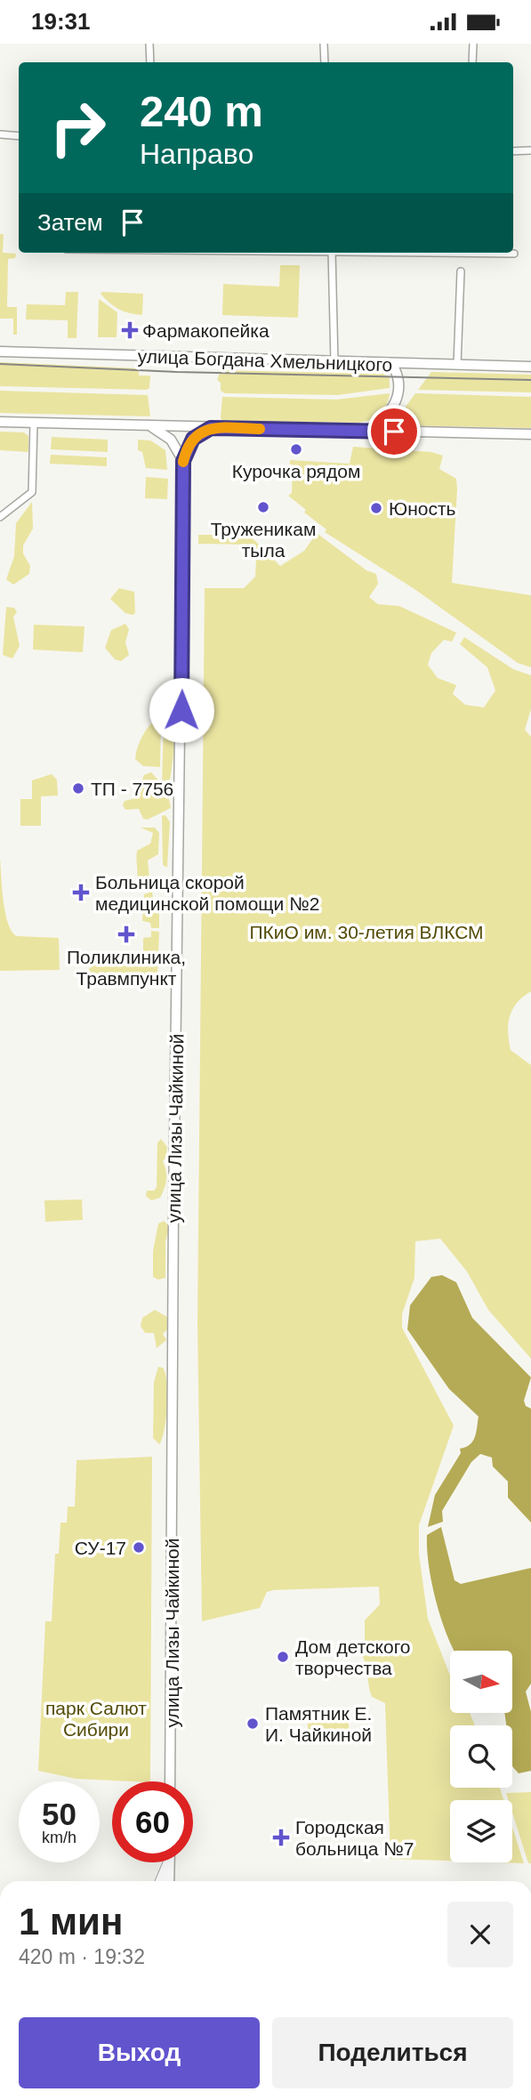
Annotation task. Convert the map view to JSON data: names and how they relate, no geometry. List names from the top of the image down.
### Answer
{
  "streets": {
    "main road": ["улица Богдана Хмельницкого", "улица Лизы Чайкиной"]
  },
  "parks": ["ПКиО им. 30-летия ВЛКСМ", "парк Салют Сибири"],
  "places": {
    "health": [
      "Фармакопейка",
      "Больница скорой медицинской помощи №2",
      "Поликлиника, Травмпункт",
      "Городская больница №7"
    ],
    "other": [
      "Курочка рядом",
      "Труженикам тыла",
      "Юность",
      "ТП - 7756",
      "СУ-17",
      "Дом детского творчества",
      "Памятник Е. И. Чайкиной"
    ]
  },
  "north": "right",
  "page": {
    "status": "19:31",
    "turn": ["240 m", "Направо"],
    "then": "Затем",
    "speed": "50 km/h",
    "limit": "60",
    "heading": ["1 мин", "420 m · 19:32"],
    "buttons": ["Выход", "Поделиться"]
  }
}
